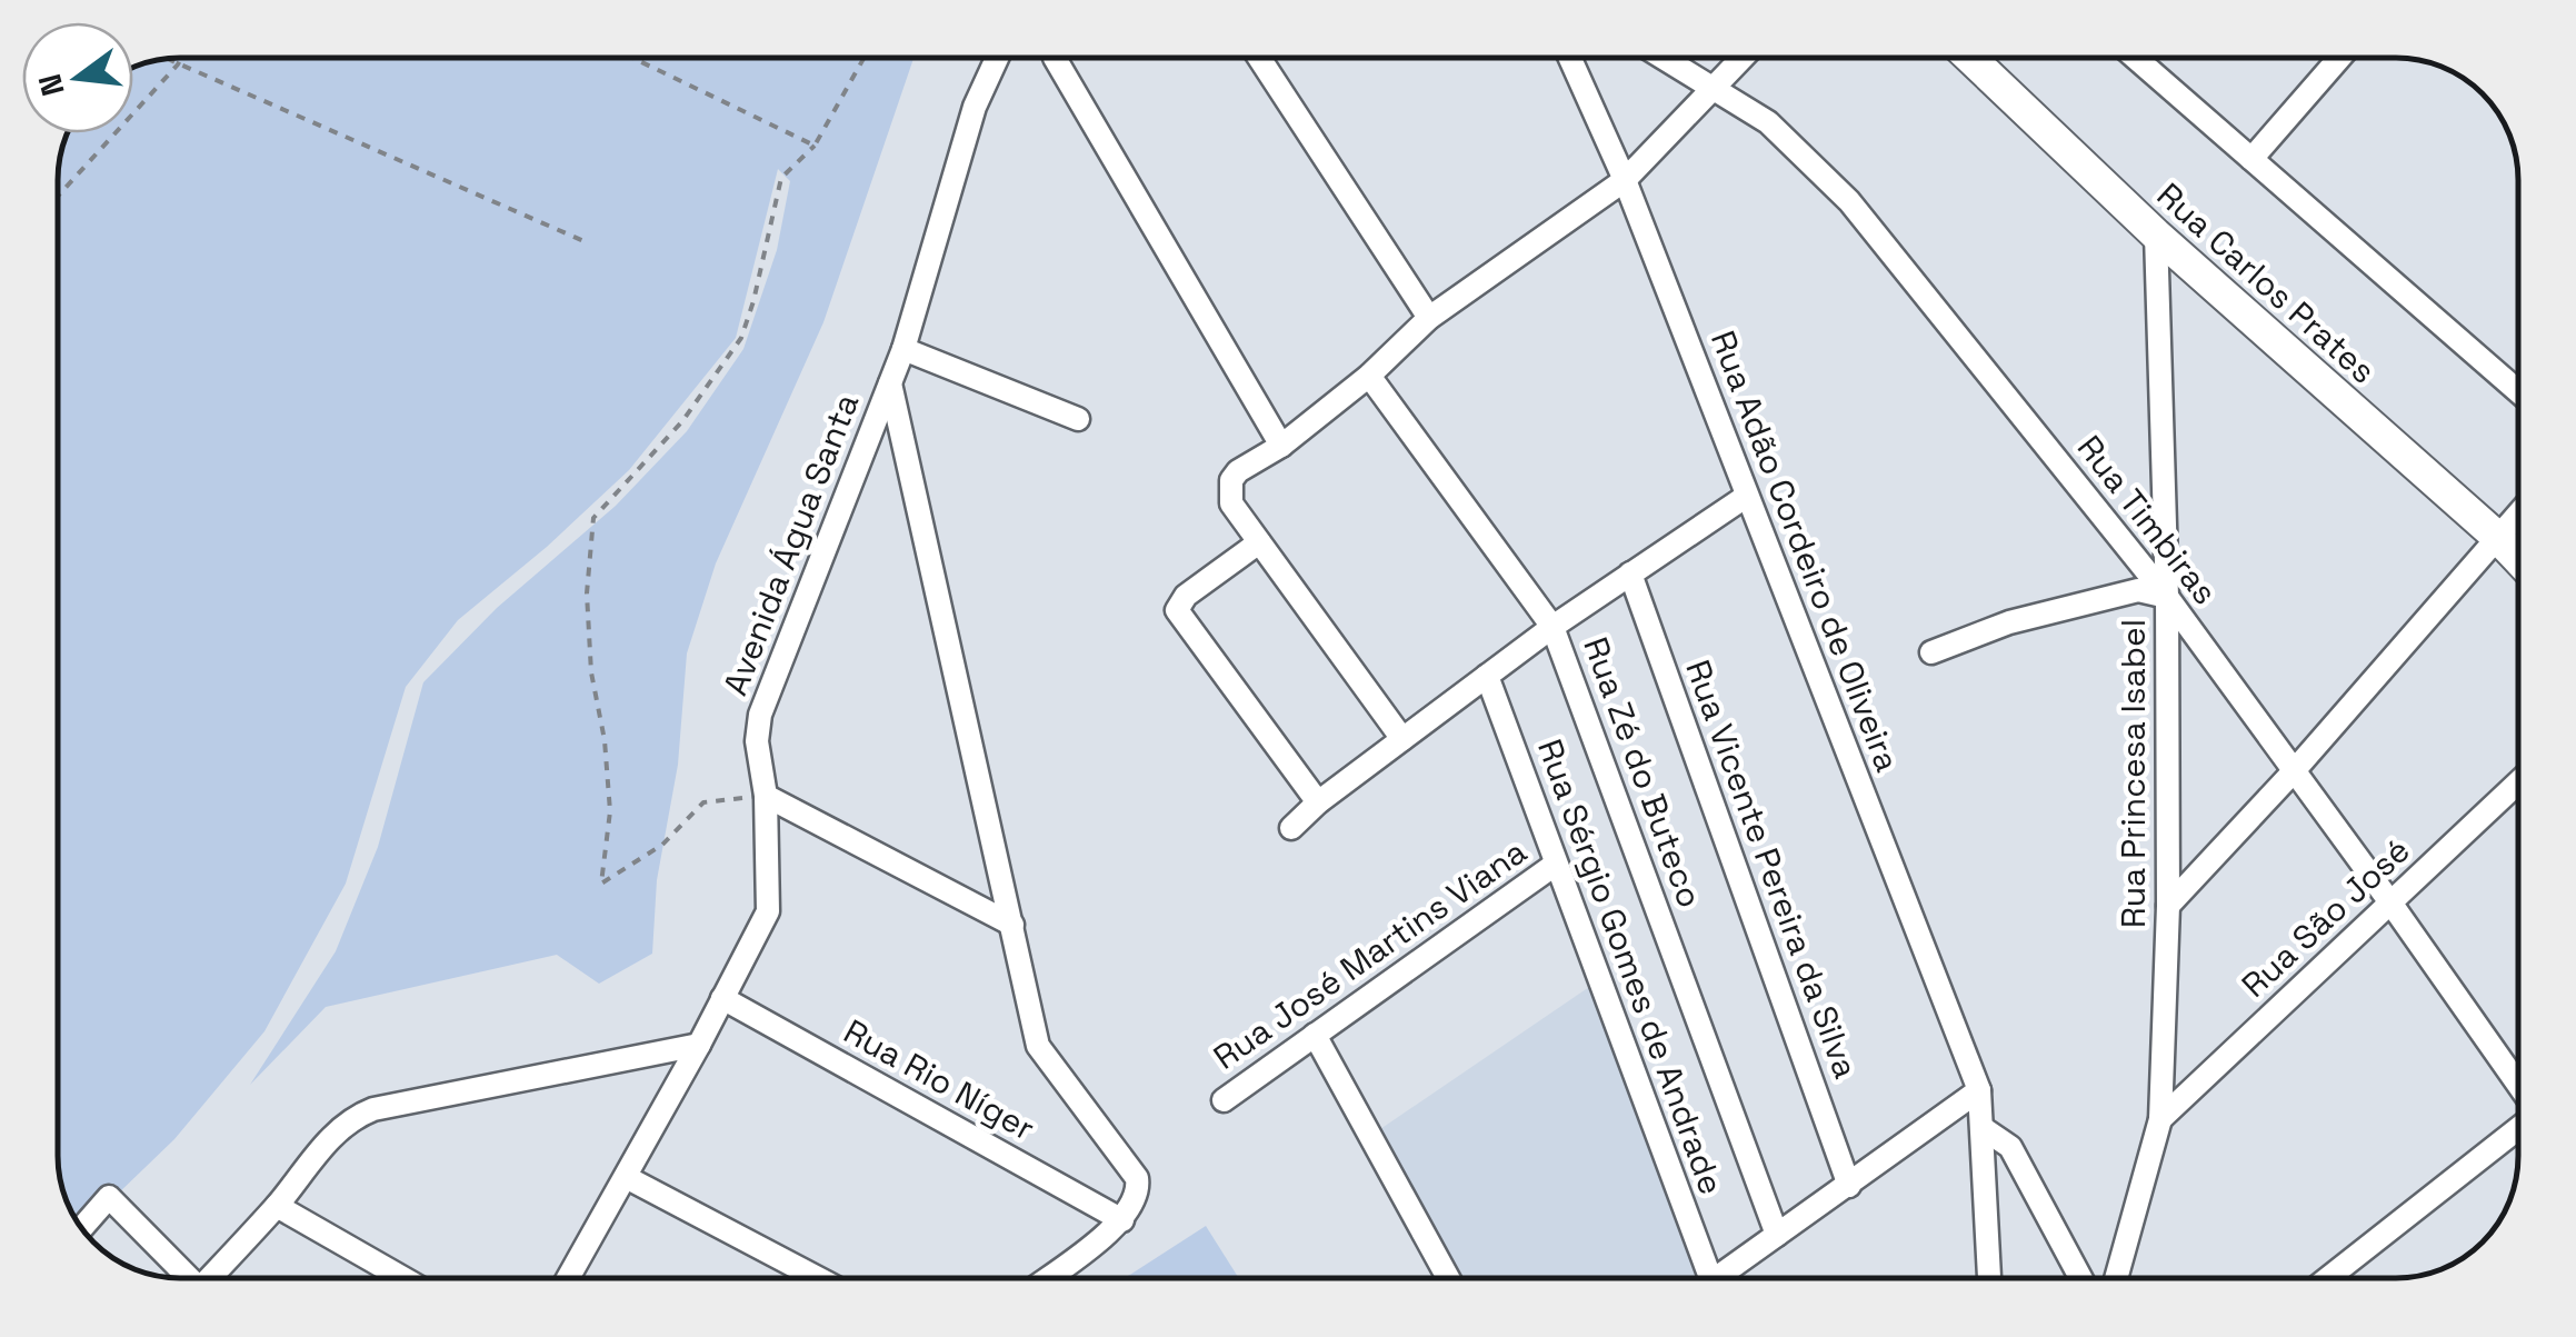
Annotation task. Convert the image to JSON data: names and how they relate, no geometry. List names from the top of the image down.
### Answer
{
  "streets": {
    "street": [
      "Rua Carlos Prates",
      "Rua Timbiras",
      "Avenida Água Santa",
      "Rua Adão Cordeiro de Oliveira",
      "Rua Zé do Buteco",
      "Rua Princesa Isabel",
      "Rua Vicente Pereira da Silva",
      "Rua São José",
      "Rua José Martins Viana",
      "Rua Sérgio Gomes de Andrade",
      "Rua Rio Níger"
    ]
  },
  "crossings": [
    ["Rua Carlos Prates", "Rua Princesa Isabel"],
    ["Rua Timbiras", "Rua Princesa Isabel"],
    ["Rua Timbiras", "Rua São José"],
    ["Avenida Água Santa", "Rua Rio Níger"],
    ["Rua Princesa Isabel", "Rua São José"],
    ["Rua José Martins Viana", "Rua Sérgio Gomes de Andrade"]
  ],
  "north": "left"
}
